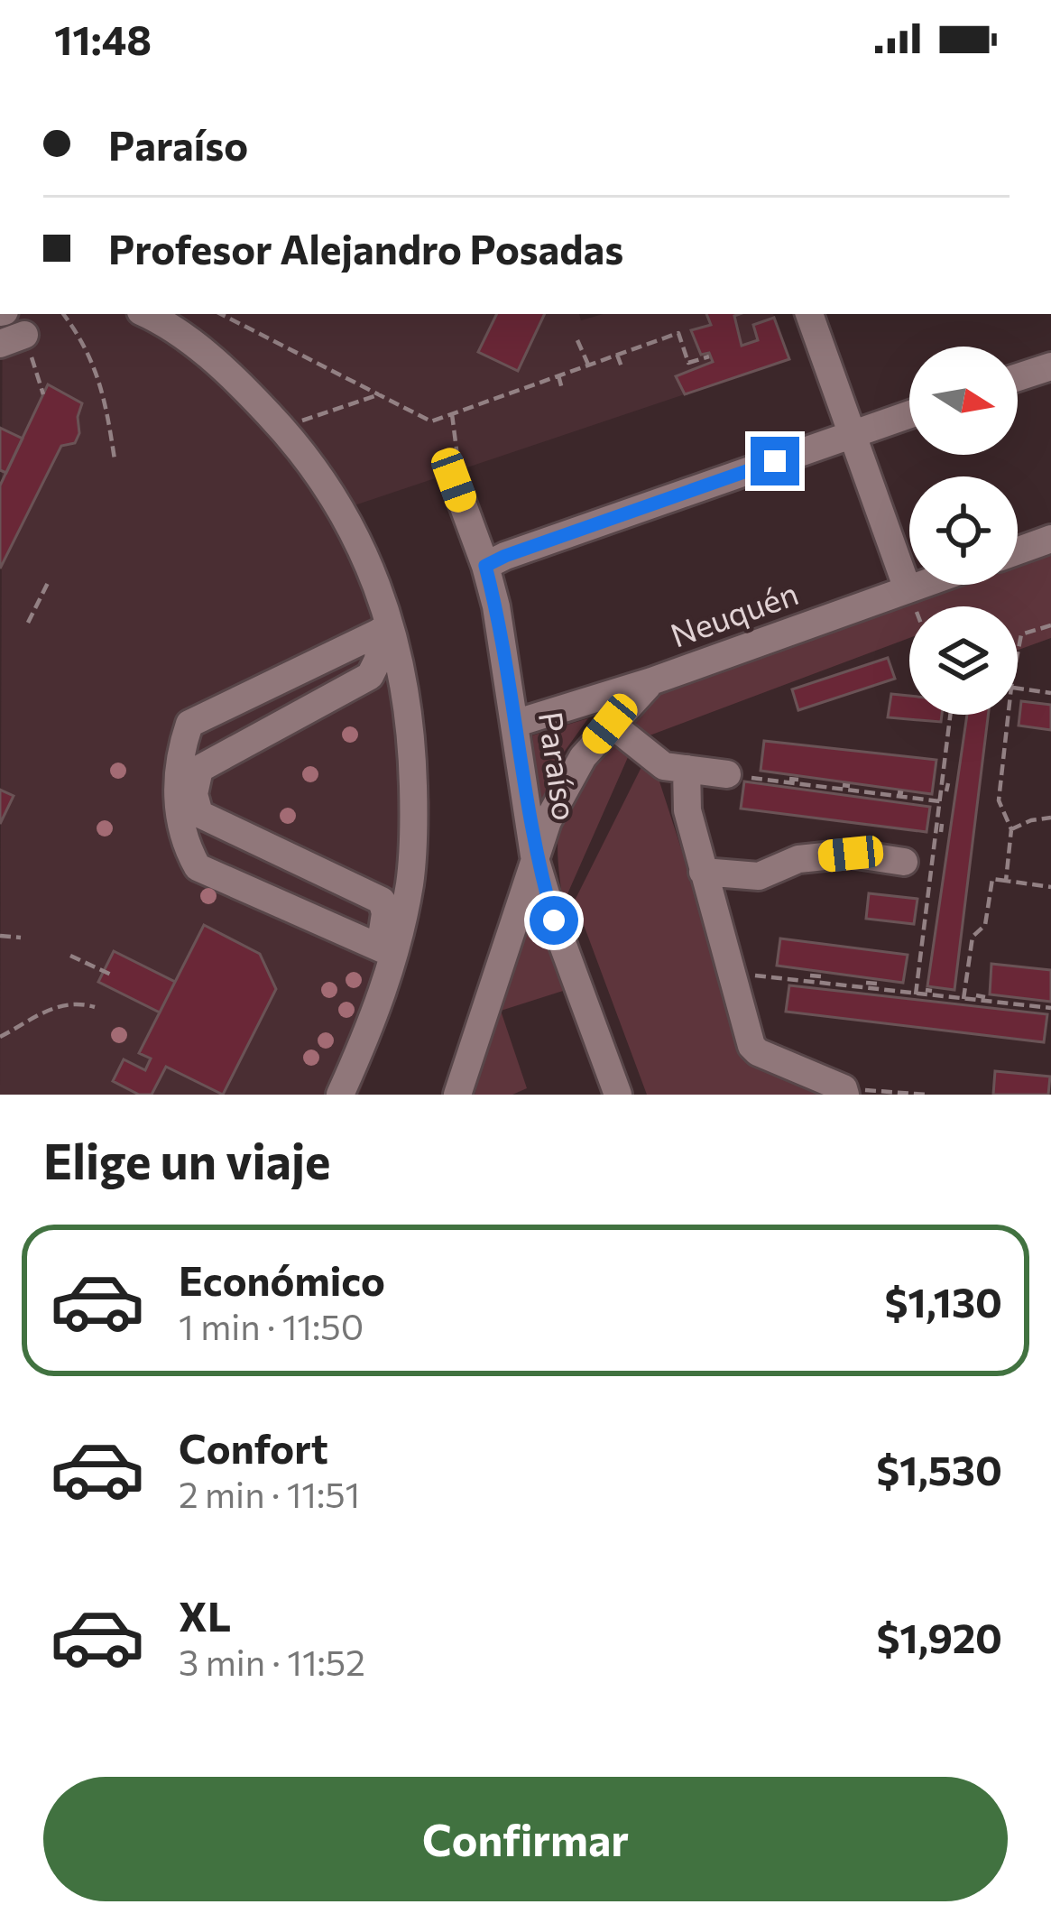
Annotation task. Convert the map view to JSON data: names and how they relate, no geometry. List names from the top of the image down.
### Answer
{
  "streets": {
    "street": ["Neuquén", "Paraíso"]
  },
  "crossings": [
    ["Neuquén", "Paraíso"]
  ],
  "north": "right",
  "page": {
    "status": "11:48",
    "banner": ["Paraíso", "Profesor Alejandro Posadas"],
    "heading": "Elige un viaje",
    "list": [
      {
        "name": "Económico",
        "note": "1 min · 11:50",
        "value": "$1,130"
      },
      {
        "name": "Confort",
        "note": "2 min · 11:51",
        "value": "$1,530"
      },
      {
        "name": "XL",
        "note": "3 min · 11:52",
        "value": "$1,920"
      }
    ],
    "buttons": "Confirmar"
  }
}
